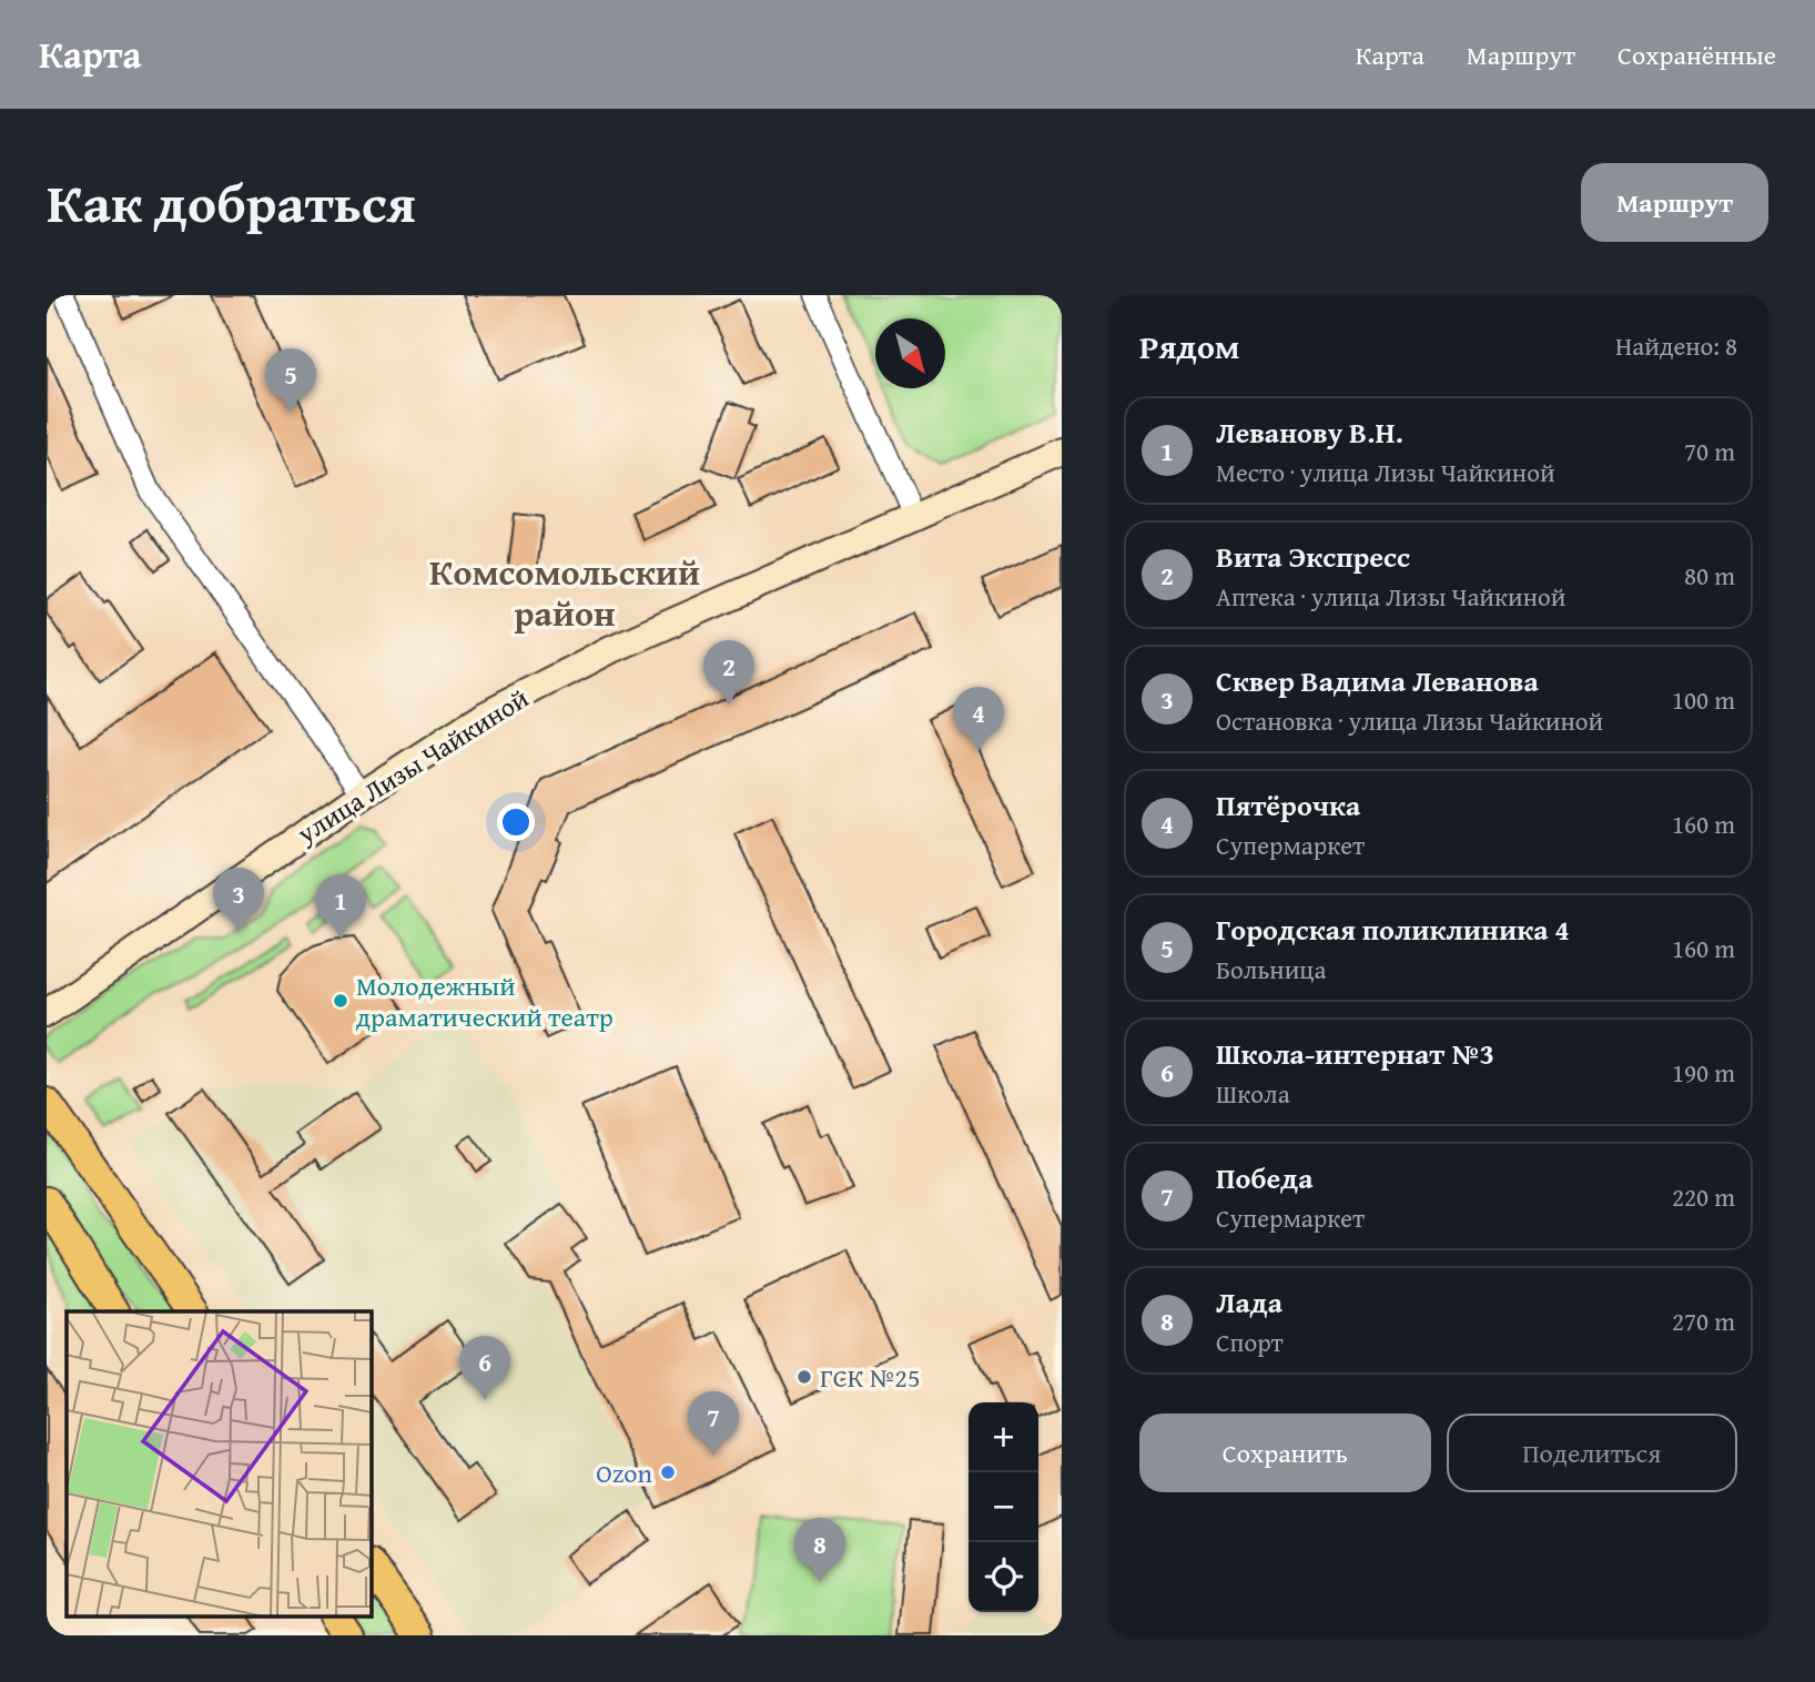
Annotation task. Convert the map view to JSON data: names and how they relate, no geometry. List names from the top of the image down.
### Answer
{
  "streets": {
    "main road": ["улица Лизы Чайкиной"]
  },
  "districts": ["Комсомольский район"],
  "places": ["Молодежный драматический театр", "ГСК №25", "Ozon"],
  "north": "bottom right",
  "page": {
    "header": "Карта",
    "nav": ["Карта", "Маршрут", "Сохранённые"],
    "title": "Как добраться",
    "buttons": [
      "Маршрут",
      ["Сохранить", "Поделиться"]
    ],
    "heading": ["Рядом", "Найдено: 8"],
    "pins": [
      "5",
      "2",
      "4",
      "3",
      "1",
      "6",
      "7",
      "8"
    ],
    "list": [
      {
        "mark": "1",
        "name": "Леванову В.Н.",
        "note": "Место · улица Лизы Чайкиной",
        "value": "70 m"
      },
      {
        "mark": "2",
        "name": "Вита Экспресс",
        "note": "Аптека · улица Лизы Чайкиной",
        "value": "80 m"
      },
      {
        "mark": "3",
        "name": "Сквер Вадима Леванова",
        "note": "Остановка · улица Лизы Чайкиной",
        "value": "100 m"
      },
      {
        "mark": "4",
        "name": "Пятёрочка",
        "note": "Супермаркет",
        "value": "160 m"
      },
      {
        "mark": "5",
        "name": "Городская поликлиника 4",
        "note": "Больница",
        "value": "160 m"
      },
      {
        "mark": "6",
        "name": "Школа-интернат №3",
        "note": "Школа",
        "value": "190 m"
      },
      {
        "mark": "7",
        "name": "Победа",
        "note": "Супермаркет",
        "value": "220 m"
      },
      {
        "mark": "8",
        "name": "Лада",
        "note": "Спорт",
        "value": "270 m"
      }
    ],
    "map_buttons": ["+", "−"]
  }
}
